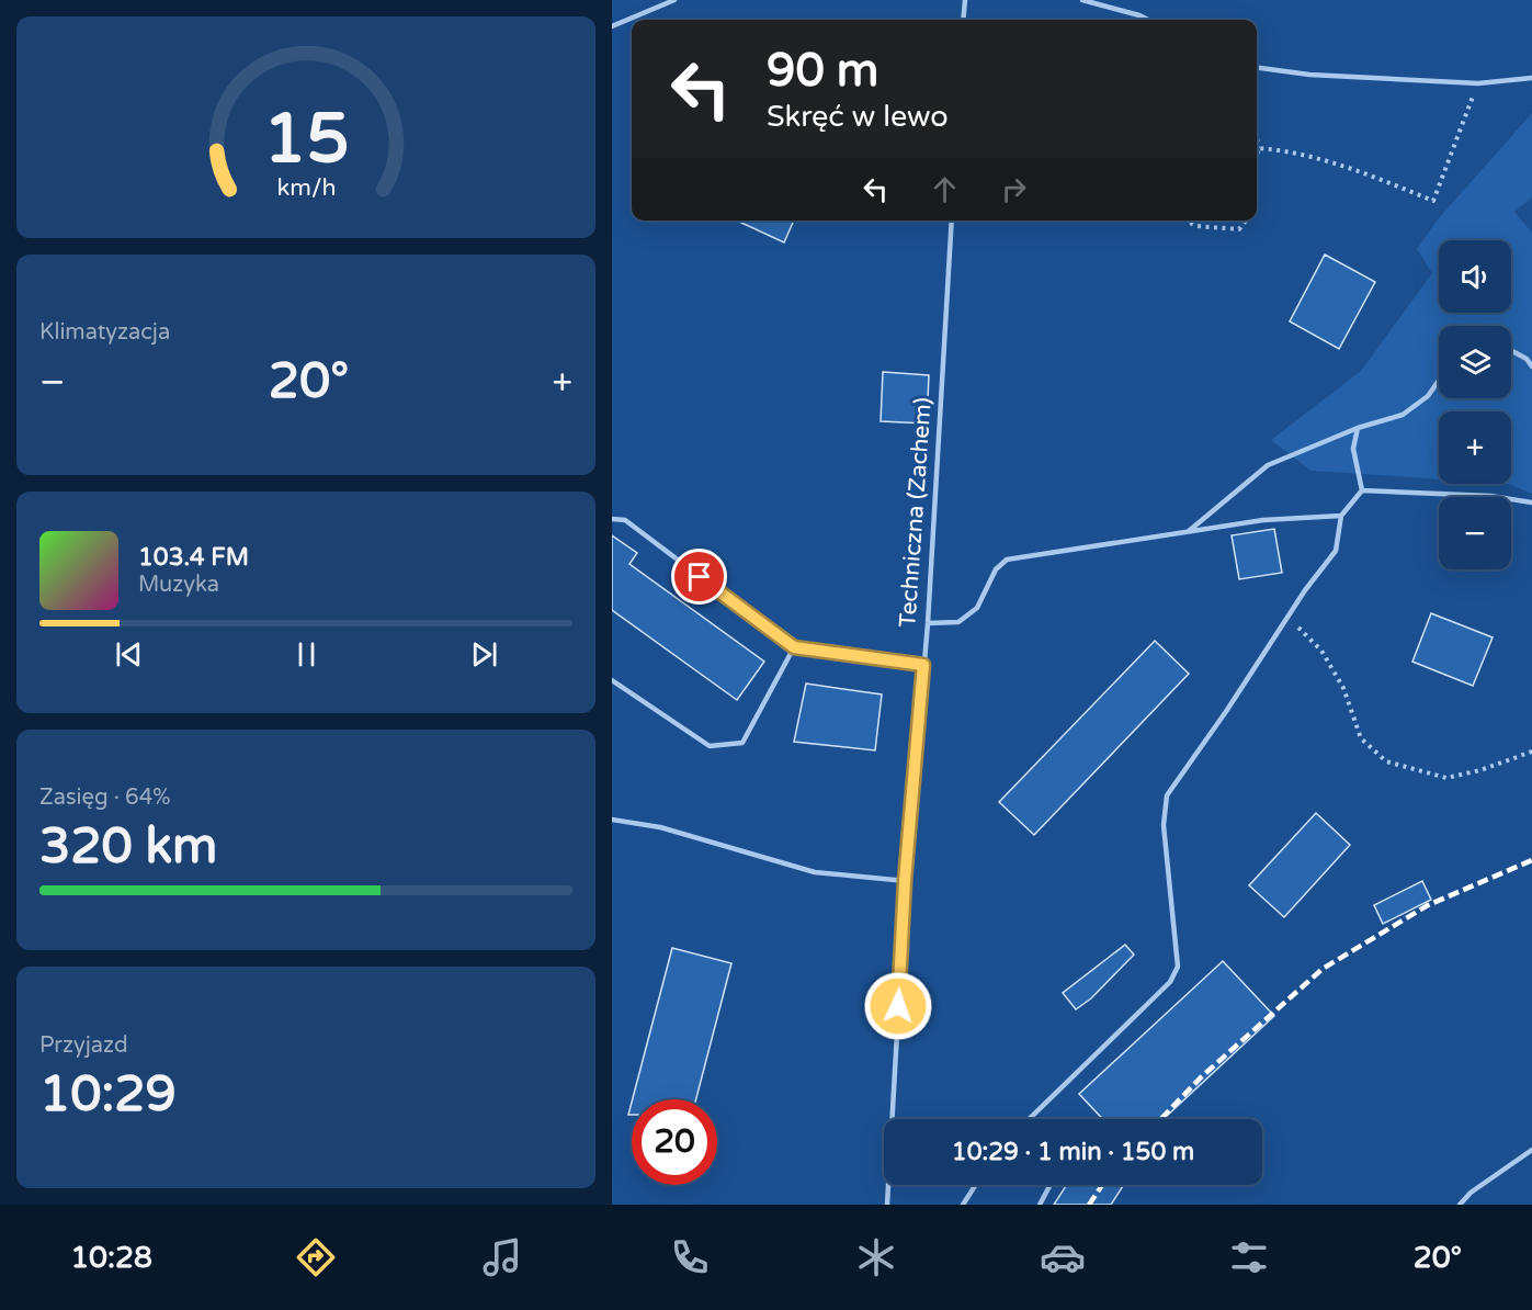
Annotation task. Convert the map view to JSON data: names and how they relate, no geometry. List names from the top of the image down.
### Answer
{
  "streets": {
    "lane": ["Techniczna (Zachem)"]
  },
  "page": {
    "turn": ["90 m", "Skręć w lewo"],
    "map_buttons": ["+", "−"],
    "tile": [
      "Klimatyzacja",
      ["Zasięg · 64%", "320 km"],
      ["Przyjazd", "10:29"]
    ],
    "heat": ["−", "20°", "+"],
    "song": ["103.4 FM", "Muzyka"],
    "limit": "20",
    "trip": "10:29 · 1 min · 150 m",
    "tabs": ["10:28", "20°"],
    "gauge": ["15", "km/h"]
  }
}
